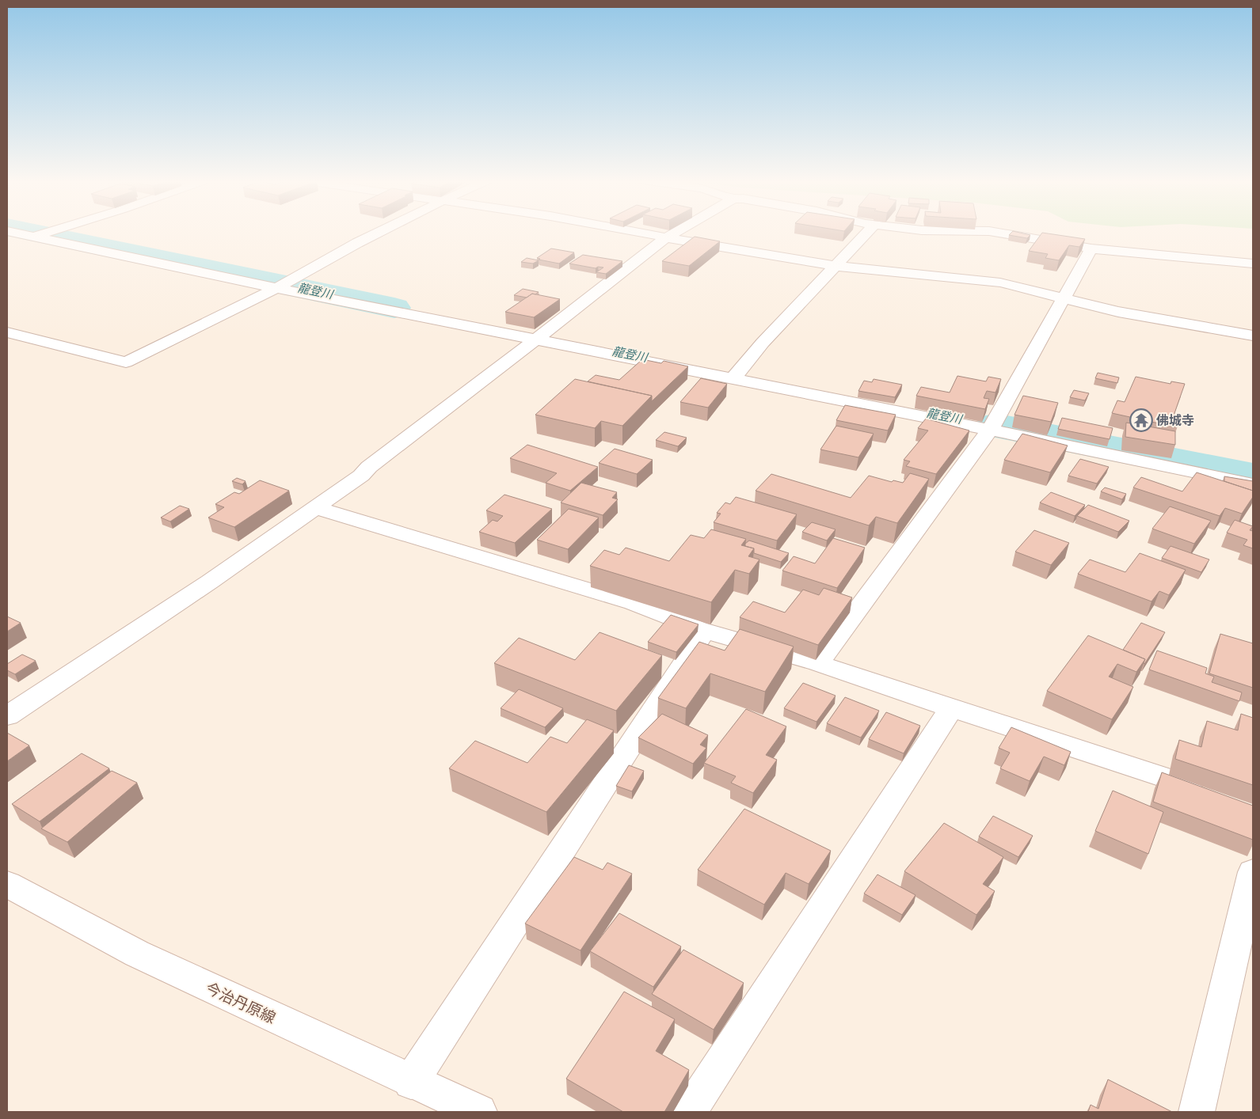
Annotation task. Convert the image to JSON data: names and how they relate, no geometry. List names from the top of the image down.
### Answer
{
  "streets": {
    "street": ["今治丹原線"]
  },
  "water": ["龍登川"],
  "places": {
    "temple": ["佛城寺"]
  }
}
